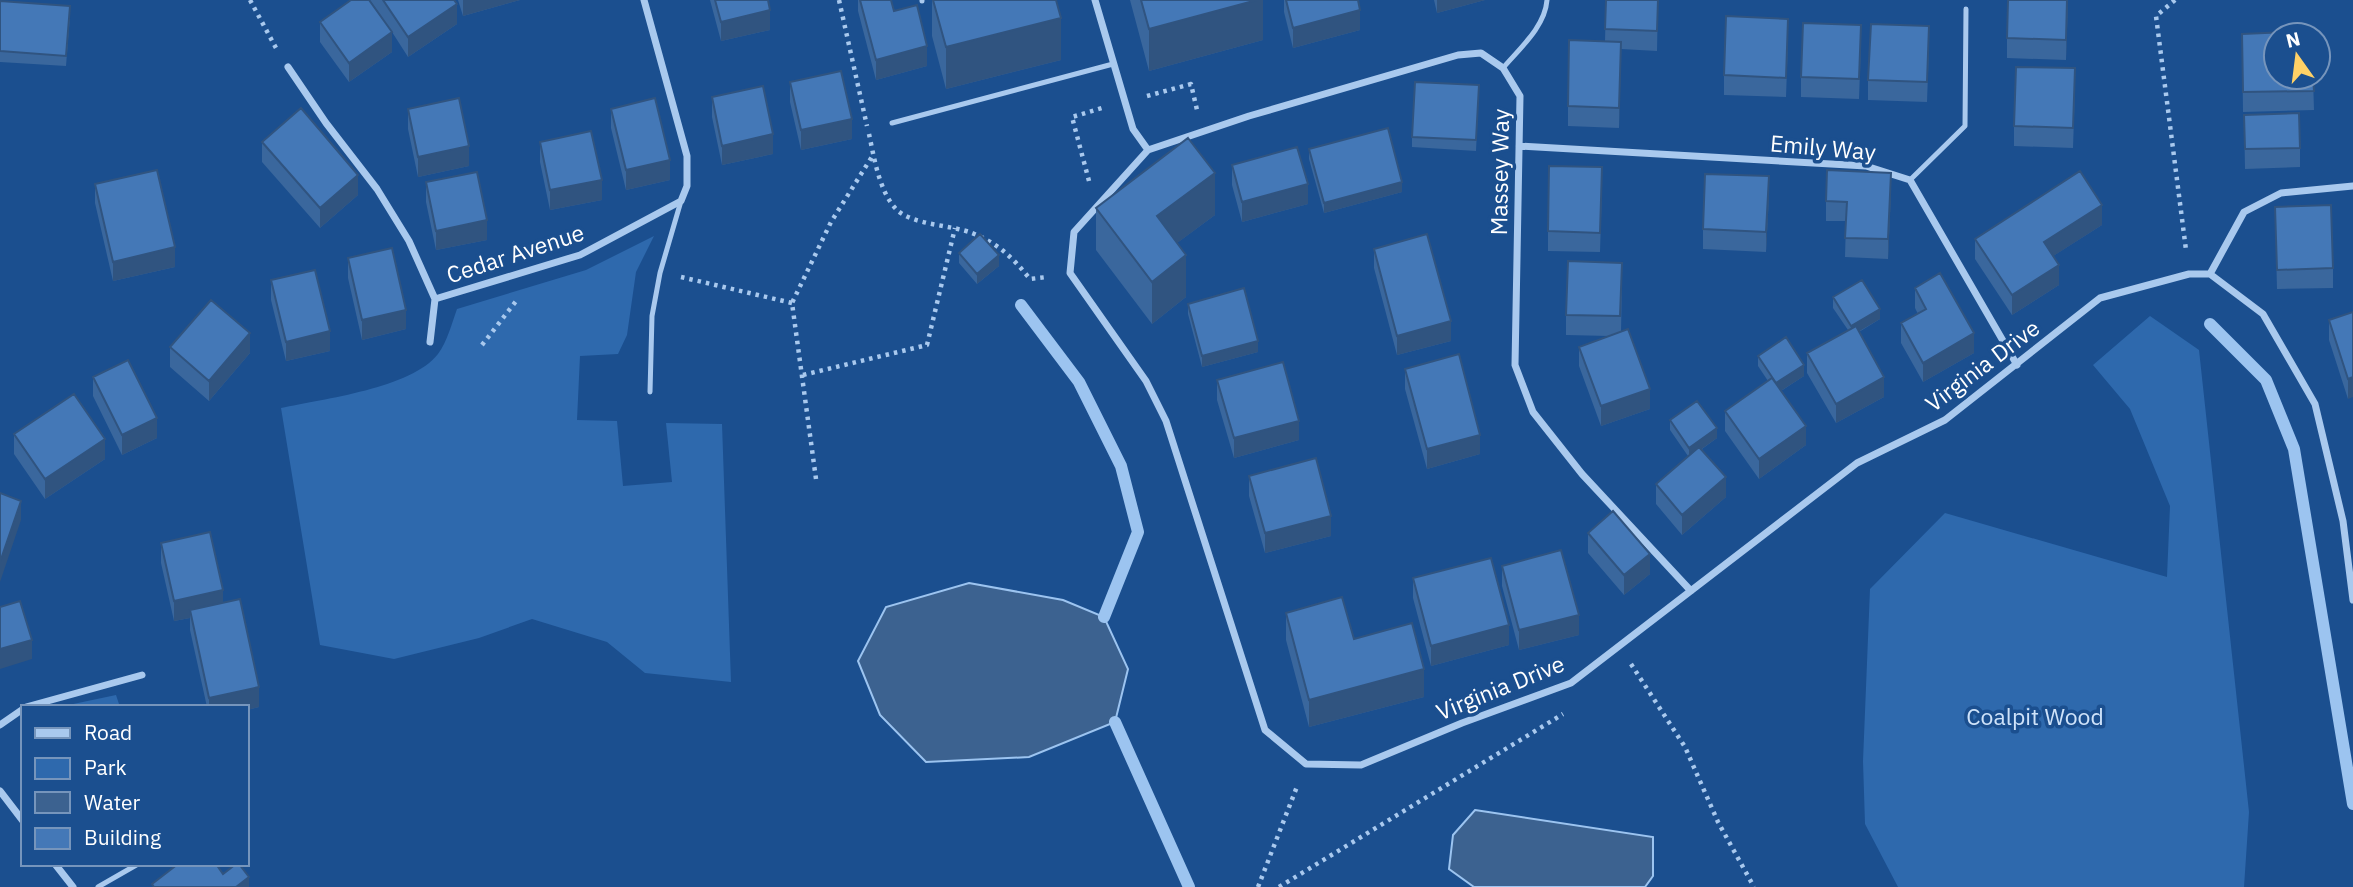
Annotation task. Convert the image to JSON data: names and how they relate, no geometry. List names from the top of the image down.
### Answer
{
  "streets": {
    "street": [
      "Emily Way",
      "Massey Way",
      "Cedar Avenue",
      "Virginia Drive"
    ]
  },
  "crossings": [
    ["Emily Way", "Massey Way"],
    ["Massey Way", "Virginia Drive"]
  ],
  "parks": ["Coalpit Wood"],
  "legend": [
    "Road",
    "Park",
    "Water",
    "Building"
  ],
  "north": "top"
}
